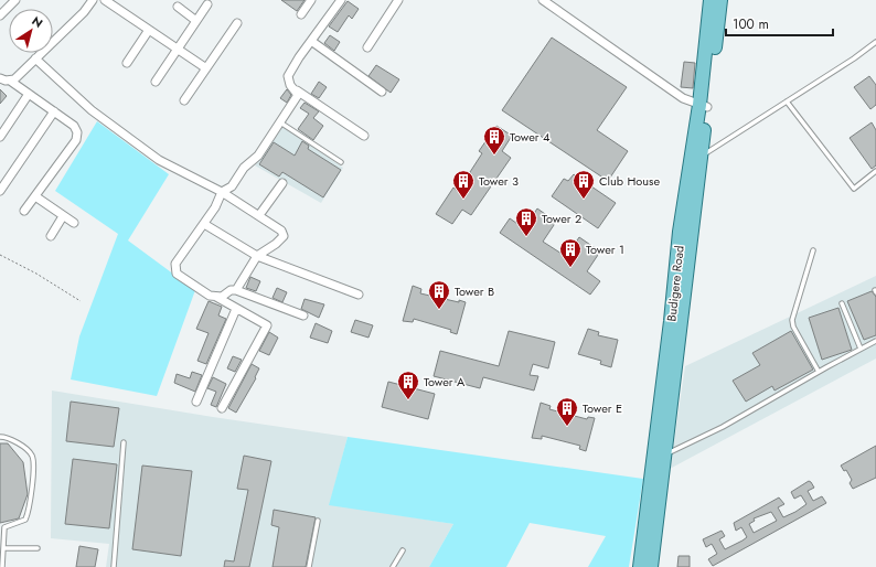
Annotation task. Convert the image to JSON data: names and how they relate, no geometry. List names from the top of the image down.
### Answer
{
  "streets": {
    "main road": ["Budigere Road"]
  },
  "places": {
    "building": [
      "Tower 4",
      "Tower 3",
      "Club House",
      "Tower 2",
      "Tower 1",
      "Tower B",
      "Tower A",
      "Tower E"
    ]
  },
  "scale_bar": "100 m",
  "north": "top right"
}
